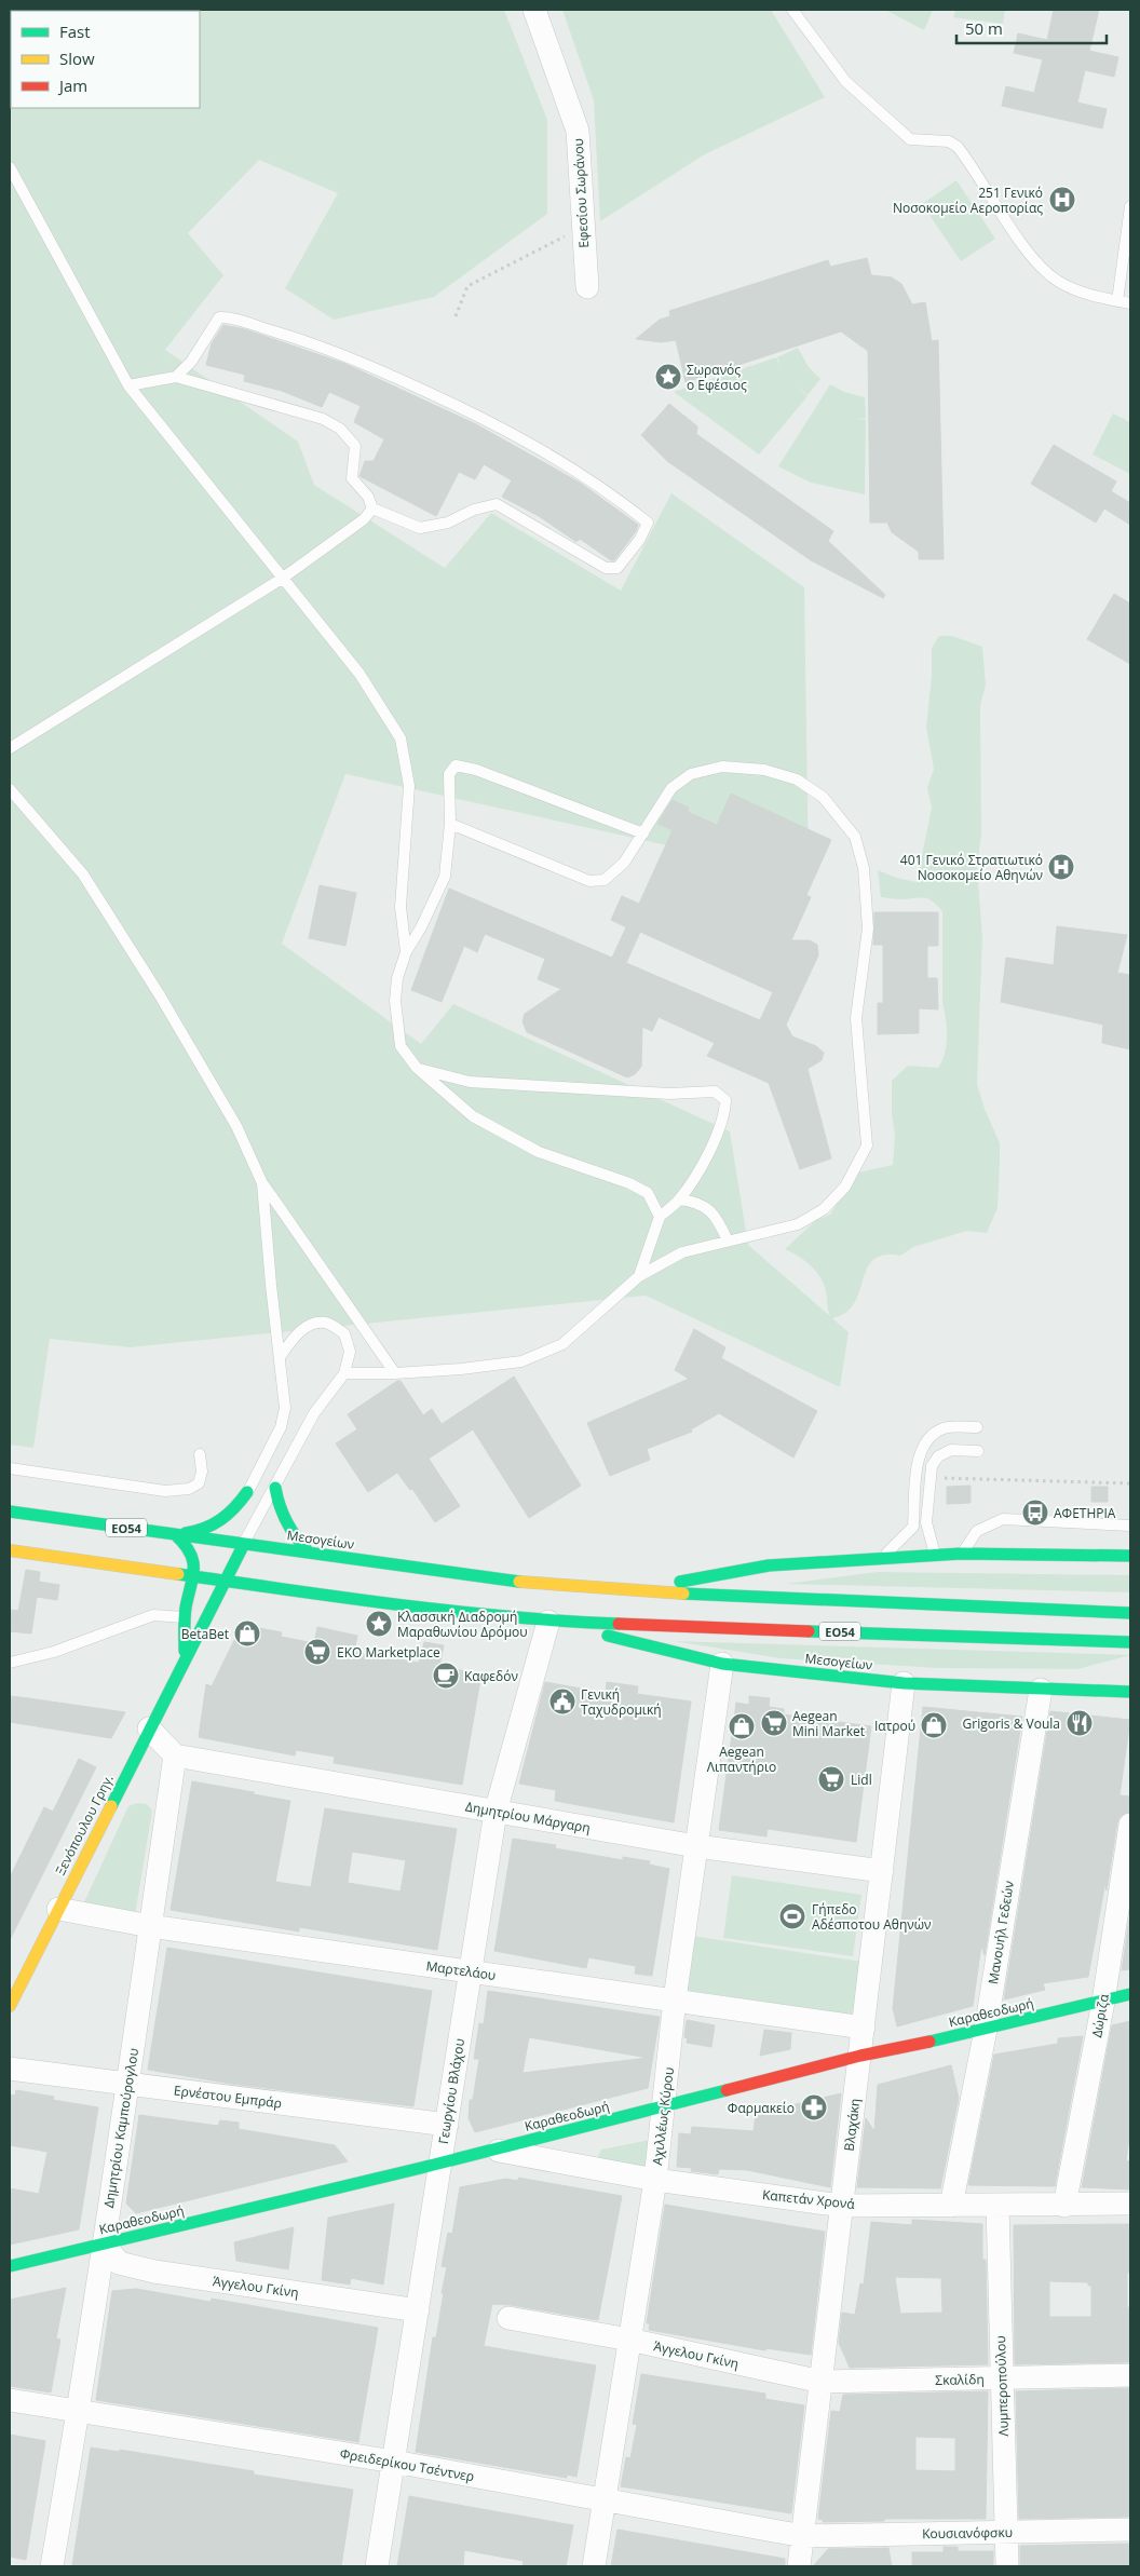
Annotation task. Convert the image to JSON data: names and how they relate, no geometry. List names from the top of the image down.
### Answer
{
  "streets": {
    "main road": [
      "ΕΟ54",
      "Μεσογείων",
      "Ξενόπουλου Γρηγ.",
      "Καραθεοδωρή"
    ],
    "street": [
      "Εφεσίου Σωράνου",
      "Δημητρίου Μάργαρη",
      "Μανουήλ Γεδεών",
      "Μαρτελάου",
      "Δώριζα",
      "Γεωργίου Βλάχου",
      "Ερνέστου Εμπράρ",
      "Αχιλλέως Κύρου",
      "Βλαχάκη",
      "Δημητρίου Καμπούρογλου",
      "Καπετάν Χρονά",
      "Άγγελου Γκίνη",
      "Σκαλίδη",
      "Λυμπεροπούλου",
      "Φρειδερίκου Τσέντνερ",
      "Κουσιανόφσκυ"
    ]
  },
  "crossings": [
    ["Μεσογείων", "Ξενόπουλου Γρηγ."],
    ["Μεσογείων", "Μανουήλ Γεδεών"],
    ["Μεσογείων", "Γεωργίου Βλάχου"],
    ["Μεσογείων", "Αχιλλέως Κύρου"],
    ["Μεσογείων", "Βλαχάκη"],
    ["Δημητρίου Μάργαρη", "Γεωργίου Βλάχου"],
    ["Δημητρίου Μάργαρη", "Αχιλλέως Κύρου"],
    ["Δημητρίου Μάργαρη", "Βλαχάκη"],
    ["Δημητρίου Μάργαρη", "Δημητρίου Καμπούρογλου"],
    ["Ξενόπουλου Γρηγ.", "Μαρτελάου"],
    ["Μανουήλ Γεδεών", "Καραθεοδωρή"],
    ["Μανουήλ Γεδεών", "Καπετάν Χρονά"],
    ["Μαρτελάου", "Γεωργίου Βλάχου"],
    ["Μαρτελάου", "Αχιλλέως Κύρου"],
    ["Μαρτελάου", "Βλαχάκη"],
    ["Μαρτελάου", "Δημητρίου Καμπούρογλου"],
    ["Καραθεοδωρή", "Δώριζα"],
    ["Καραθεοδωρή", "Γεωργίου Βλάχου"],
    ["Καραθεοδωρή", "Αχιλλέως Κύρου"],
    ["Καραθεοδωρή", "Βλαχάκη"],
    ["Καραθεοδωρή", "Δημητρίου Καμπούρογλου"],
    ["Καραθεοδωρή", "Καπετάν Χρονά"],
    ["Καραθεοδωρή", "Άγγελου Γκίνη"],
    ["Δώριζα", "Καπετάν Χρονά"],
    ["Γεωργίου Βλάχου", "Ερνέστου Εμπράρ"],
    ["Γεωργίου Βλάχου", "Άγγελου Γκίνη"],
    ["Γεωργίου Βλάχου", "Φρειδερίκου Τσέντνερ"],
    ["Ερνέστου Εμπράρ", "Δημητρίου Καμπούρογλου"],
    ["Αχιλλέως Κύρου", "Καπετάν Χρονά"],
    ["Αχιλλέως Κύρου", "Άγγελου Γκίνη"],
    ["Αχιλλέως Κύρου", "Φρειδερίκου Τσέντνερ"],
    ["Βλαχάκη", "Καπετάν Χρονά"],
    ["Βλαχάκη", "Άγγελου Γκίνη"],
    ["Βλαχάκη", "Σκαλίδη"],
    ["Βλαχάκη", "Φρειδερίκου Τσέντνερ"],
    ["Βλαχάκη", "Κουσιανόφσκυ"],
    ["Δημητρίου Καμπούρογλου", "Άγγελου Γκίνη"],
    ["Δημητρίου Καμπούρογλου", "Φρειδερίκου Τσέντνερ"],
    ["Καπετάν Χρονά", "Λυμπεροπούλου"],
    ["Άγγελου Γκίνη", "Σκαλίδη"],
    ["Σκαλίδη", "Λυμπεροπούλου"],
    ["Λυμπεροπούλου", "Κουσιανόφσκυ"],
    ["Φρειδερίκου Τσέντνερ", "Κουσιανόφσκυ"]
  ],
  "places": {
    "hospital": ["251 Γενικό Νοσοκομείο Αεροπορίας", "401 Γενικό Στρατιωτικό Νοσοκομείο Αθηνών"],
    "place": ["Σωρανός ο Εφέσιος", "Κλασσική Διαδρομή Μαραθωνίου Δρόμου"],
    "bus stop": ["ΑΦΕΤΗΡΙΑ"],
    "shop": ["BetaBet", "Ιατρού", "Aegean Λιπαντήριο"],
    "supermarket": ["EKO Marketplace", "Aegean Mini Market", "Lidl"],
    "cafe": ["Καφεδόν"],
    "public building": ["Γενική Ταχυδρομική"],
    "restaurant": ["Grigoris & Voula"],
    "sports": ["Γήπεδο Αδέσποτου Αθηνών"],
    "pharmacy": ["Φαρμακείο"]
  },
  "legend": ["Fast", "Slow", "Jam"],
  "scale_bar": "50 m"
}
